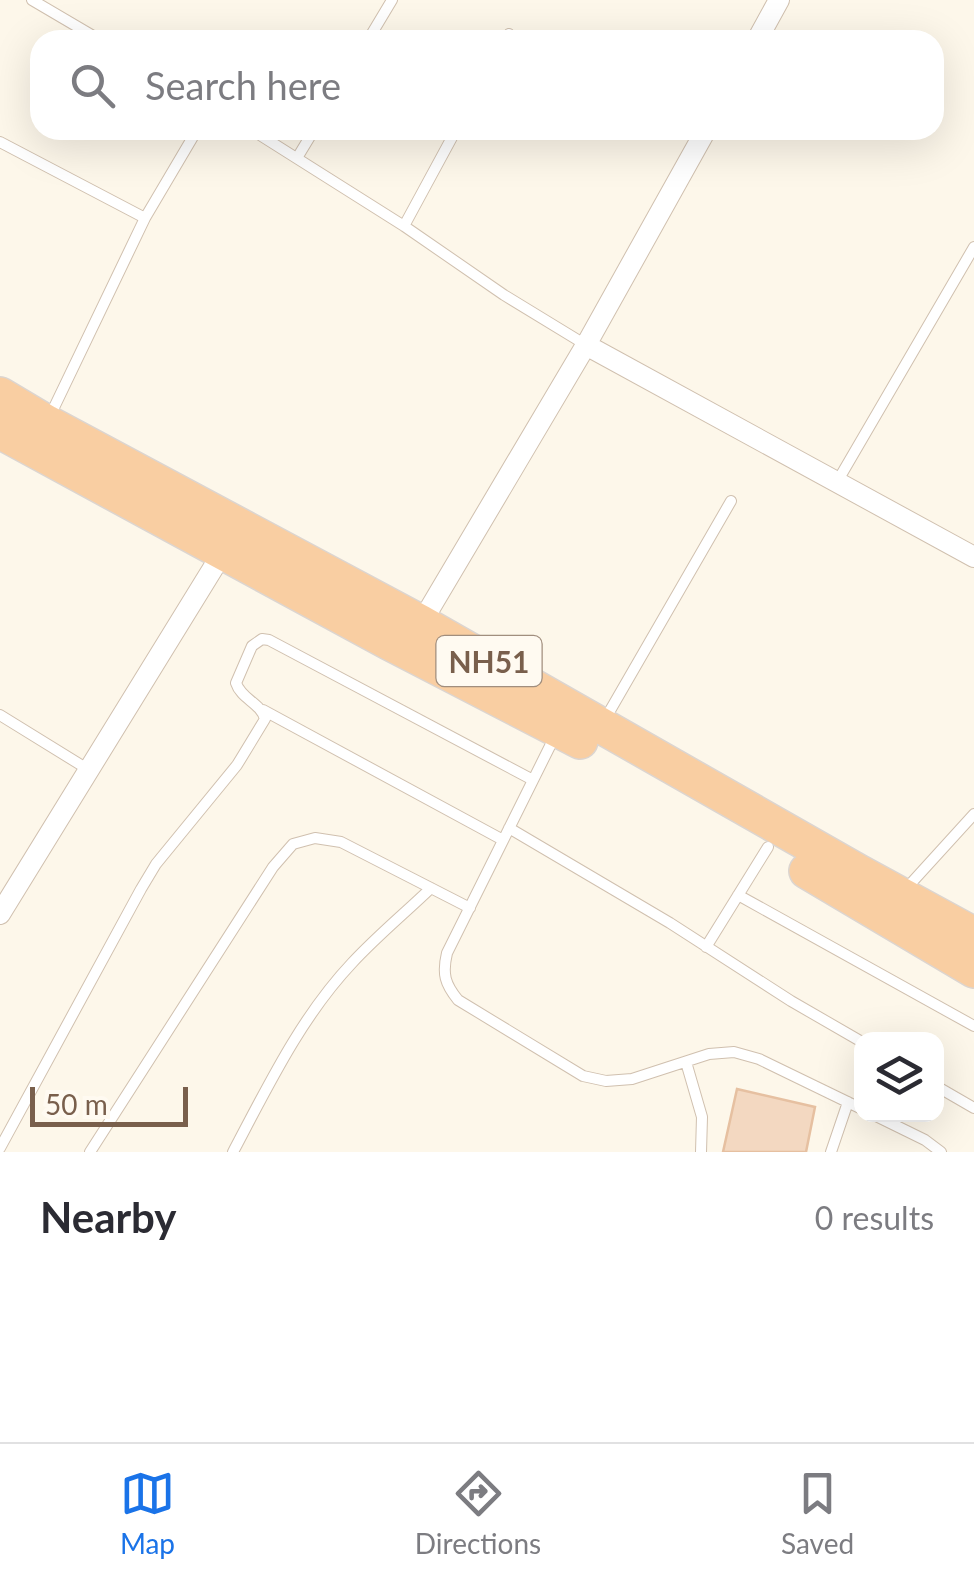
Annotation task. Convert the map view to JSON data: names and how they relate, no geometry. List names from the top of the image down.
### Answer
{
  "streets": {
    "highway": ["NH51"]
  },
  "scale_bar": "50 m",
  "page": {
    "search": "Search here",
    "scale": "50 m",
    "heading": ["Nearby", "0 results"],
    "nav": ["Map", "Directions", "Saved"]
  }
}
